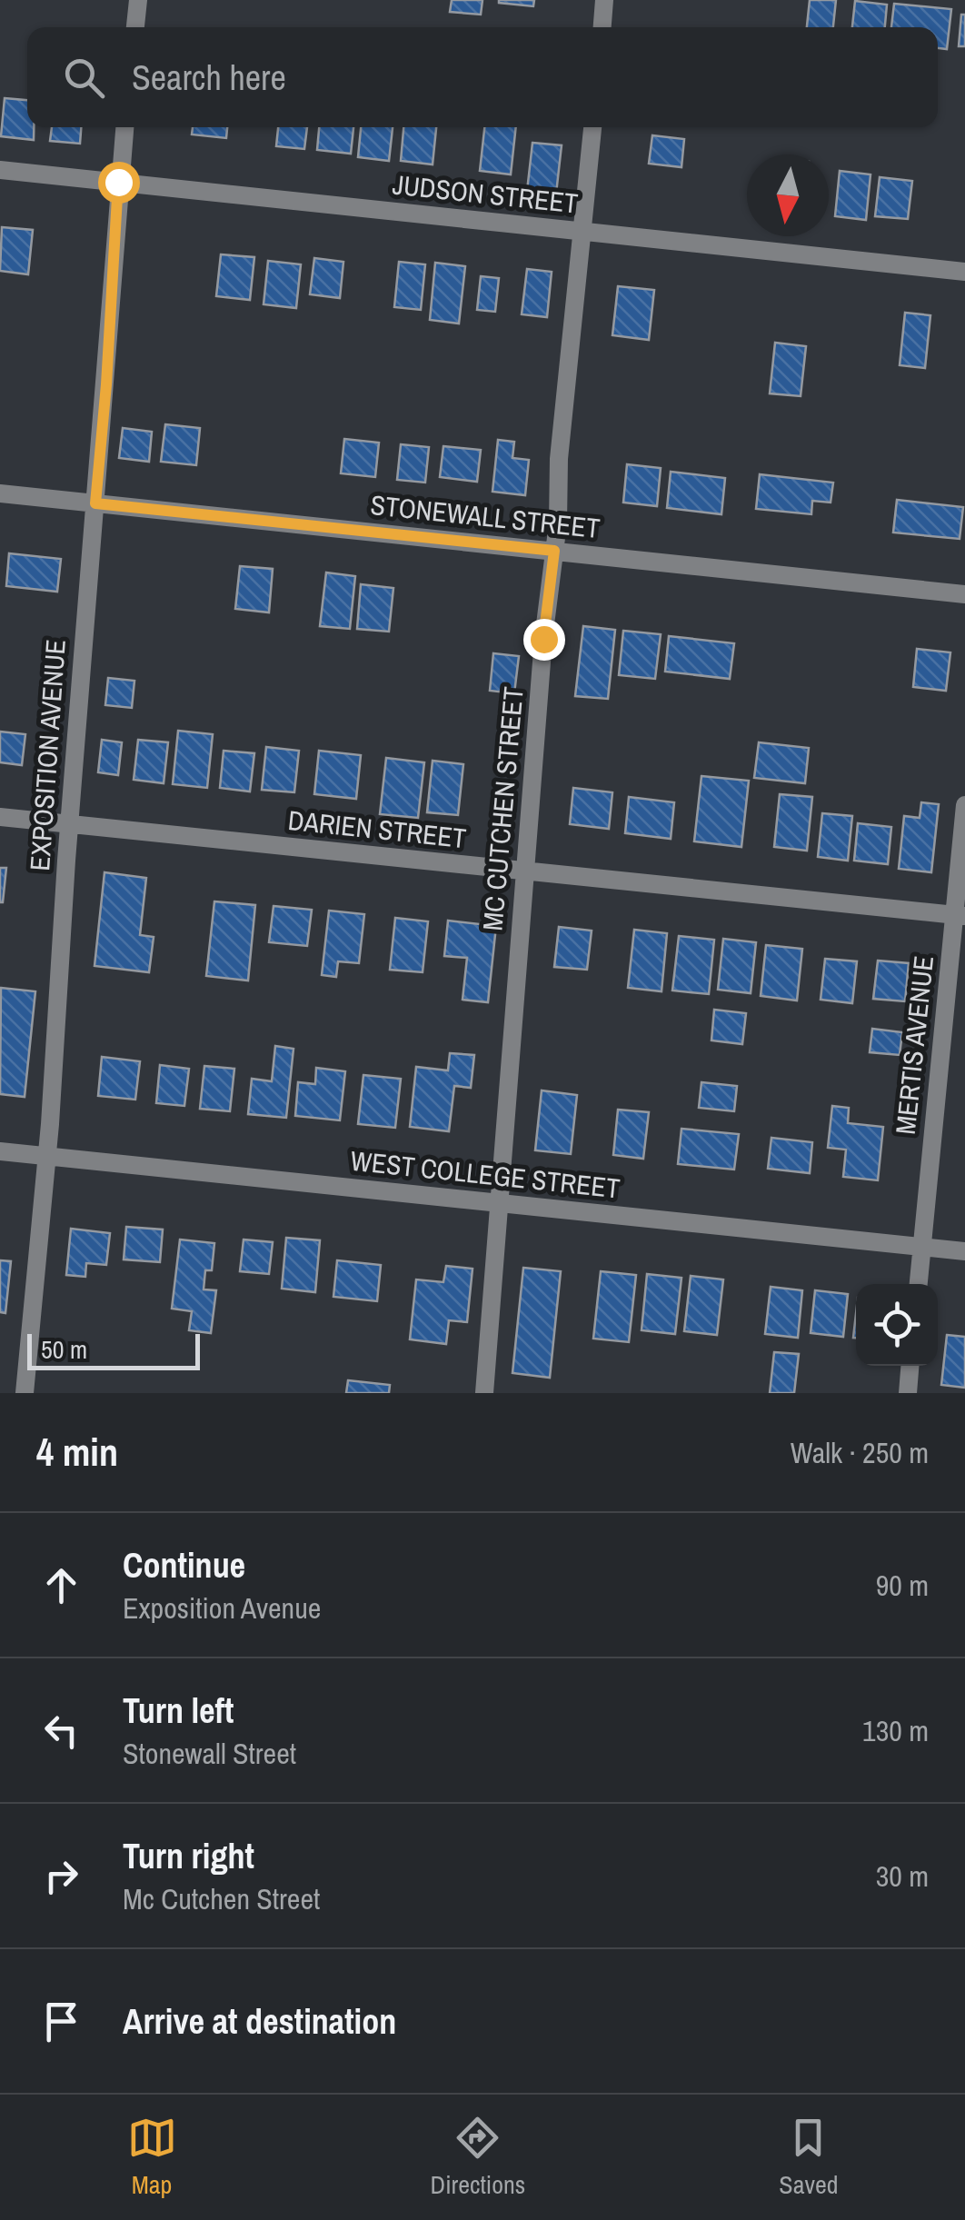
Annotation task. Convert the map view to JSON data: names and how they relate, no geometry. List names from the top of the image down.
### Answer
{
  "streets": {
    "street": [
      "JUDSON STREET",
      "STONEWALL STREET",
      "EXPOSITION AVENUE",
      "MC CUTCHEN STREET",
      "DARIEN STREET",
      "MERTIS AVENUE",
      "WEST COLLEGE STREET"
    ]
  },
  "crossings": [
    ["JUDSON STREET", "EXPOSITION AVENUE"],
    ["JUDSON STREET", "MC CUTCHEN STREET"],
    ["STONEWALL STREET", "EXPOSITION AVENUE"],
    ["STONEWALL STREET", "MC CUTCHEN STREET"],
    ["EXPOSITION AVENUE", "DARIEN STREET"],
    ["EXPOSITION AVENUE", "WEST COLLEGE STREET"],
    ["MC CUTCHEN STREET", "DARIEN STREET"],
    ["MC CUTCHEN STREET", "WEST COLLEGE STREET"],
    ["DARIEN STREET", "MERTIS AVENUE"],
    ["MERTIS AVENUE", "WEST COLLEGE STREET"]
  ],
  "scale_bar": "50 m",
  "north": "bottom",
  "page": {
    "search": "Search here",
    "scale": "50 m",
    "heading": ["4 min", "Walk · 250 m"],
    "list": [
      ["Continue", "Exposition Avenue", "90 m"],
      ["Turn left", "Stonewall Street", "130 m"],
      ["Turn right", "Mc Cutchen Street", "30 m"],
      "Arrive at destination"
    ],
    "nav": ["Map", "Directions", "Saved"]
  }
}
